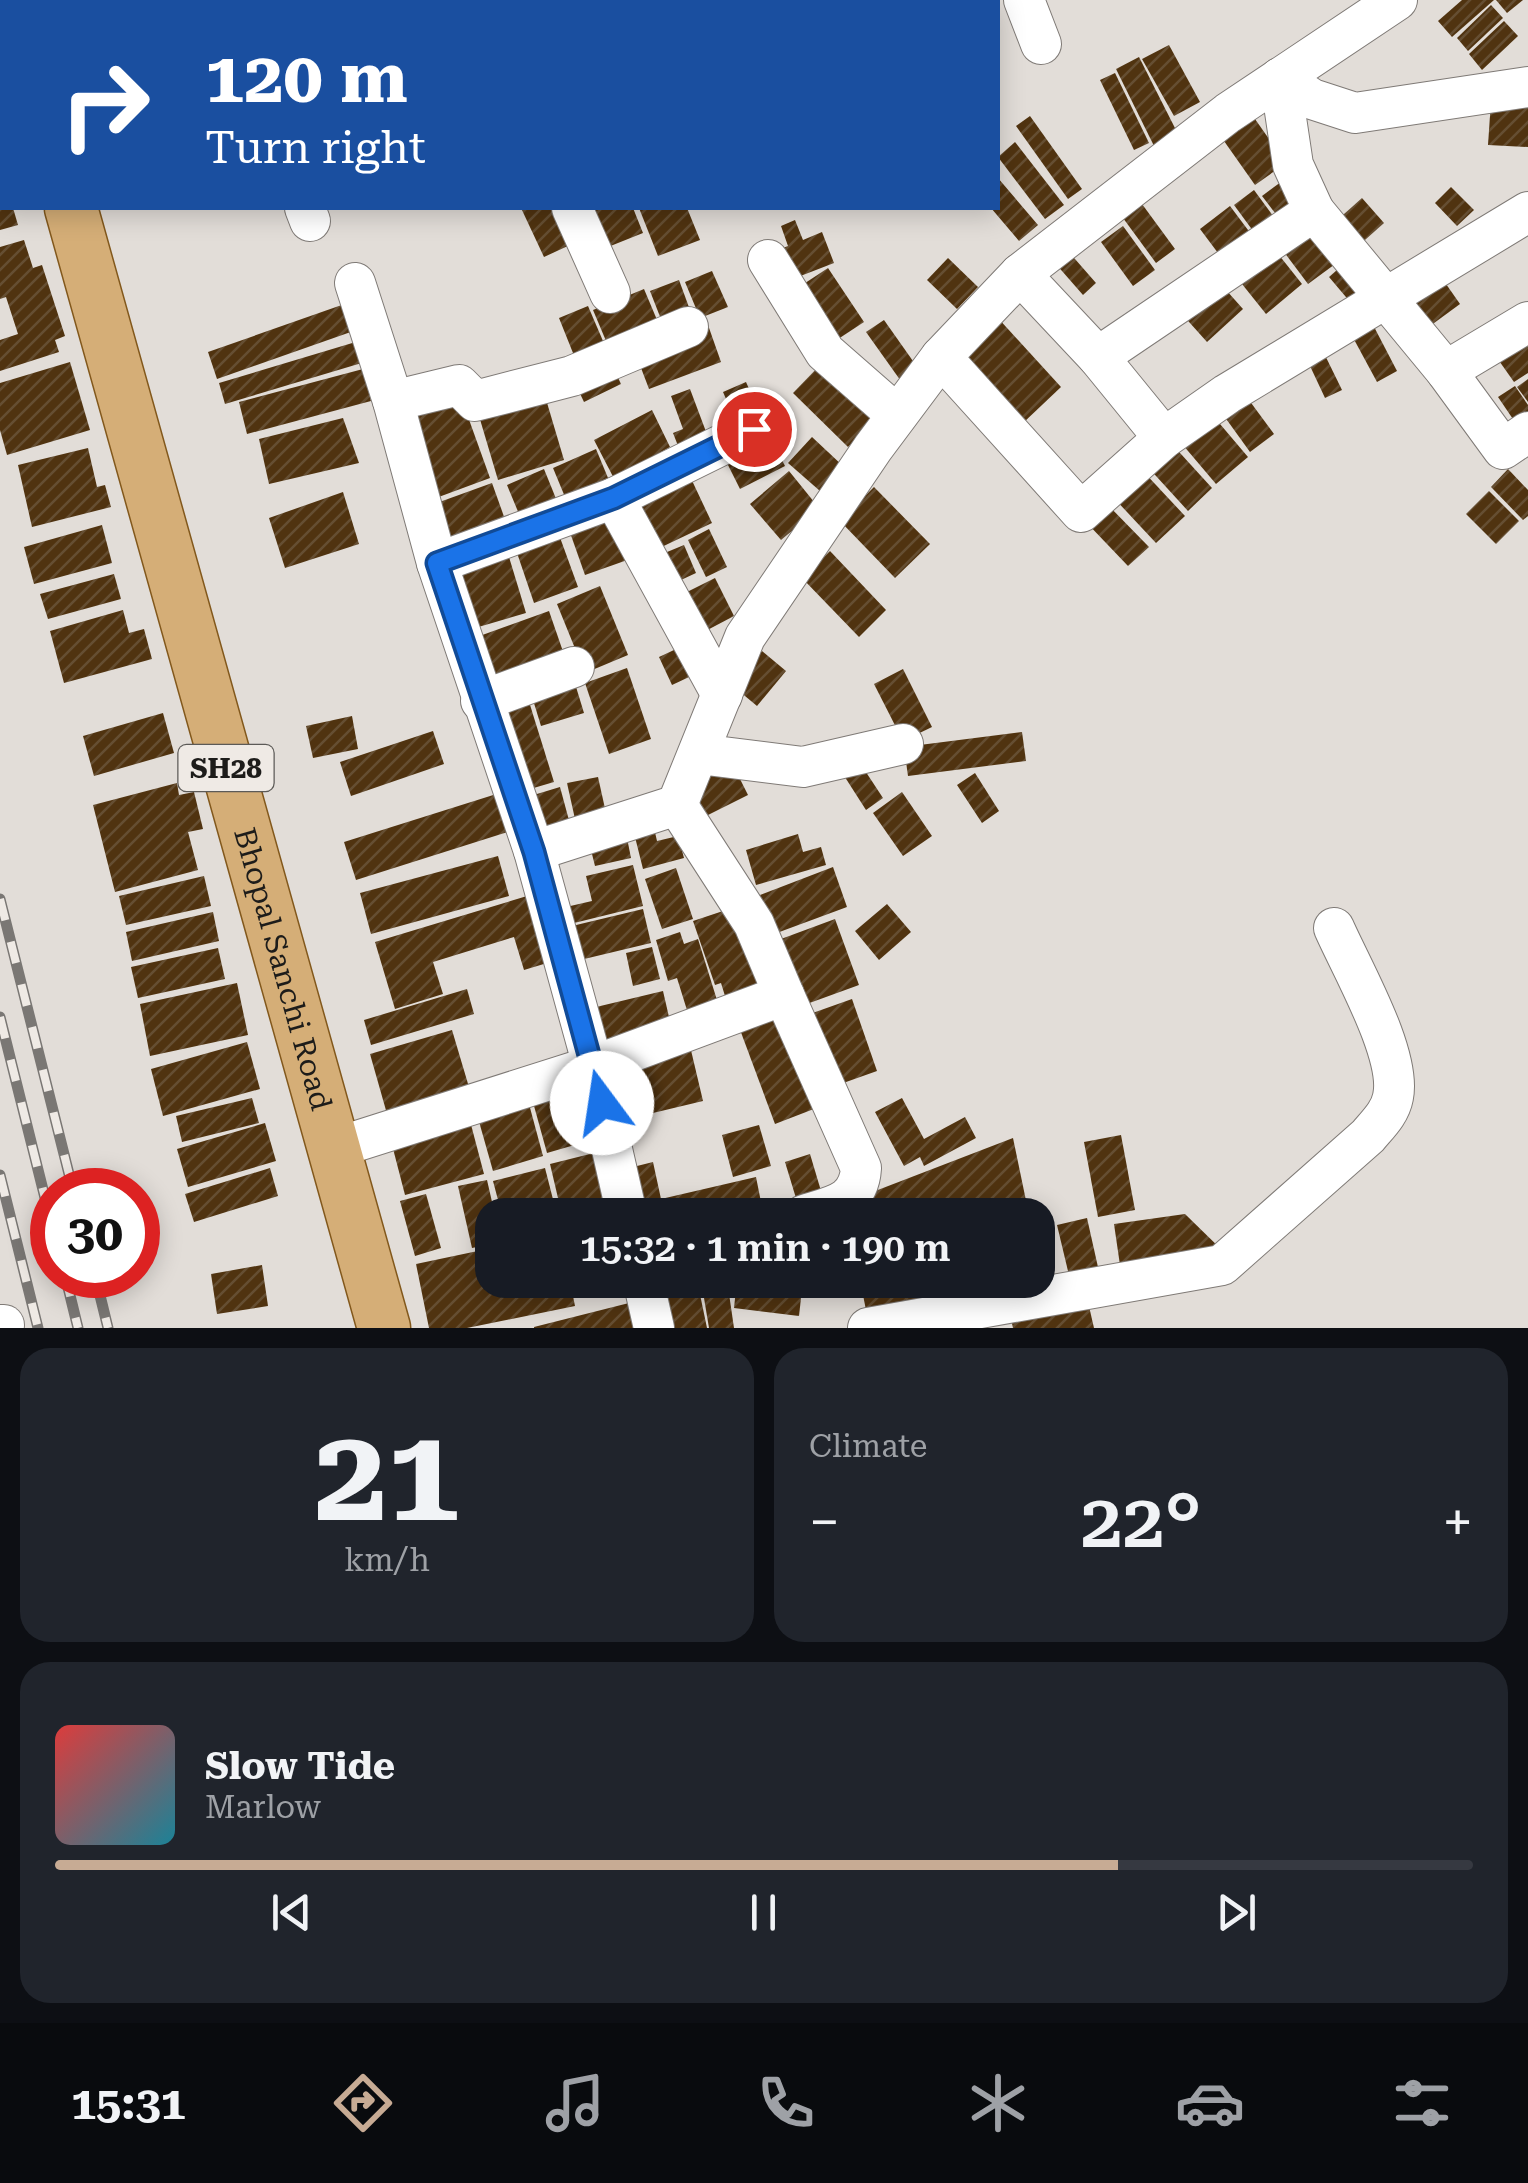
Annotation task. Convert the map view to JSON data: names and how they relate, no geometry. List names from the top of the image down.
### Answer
{
  "streets": {
    "main road": ["SH28", "Bhopal Sanchi Road"]
  },
  "page": {
    "turn": ["120 m", "Turn right"],
    "limit": "30",
    "trip": "15:32 · 1 min · 190 m",
    "tile": [
      ["21", "km/h"],
      "Climate"
    ],
    "heat": ["−", "22°", "+"],
    "song": ["Slow Tide", "Marlow"],
    "tabs": "15:31"
  }
}
